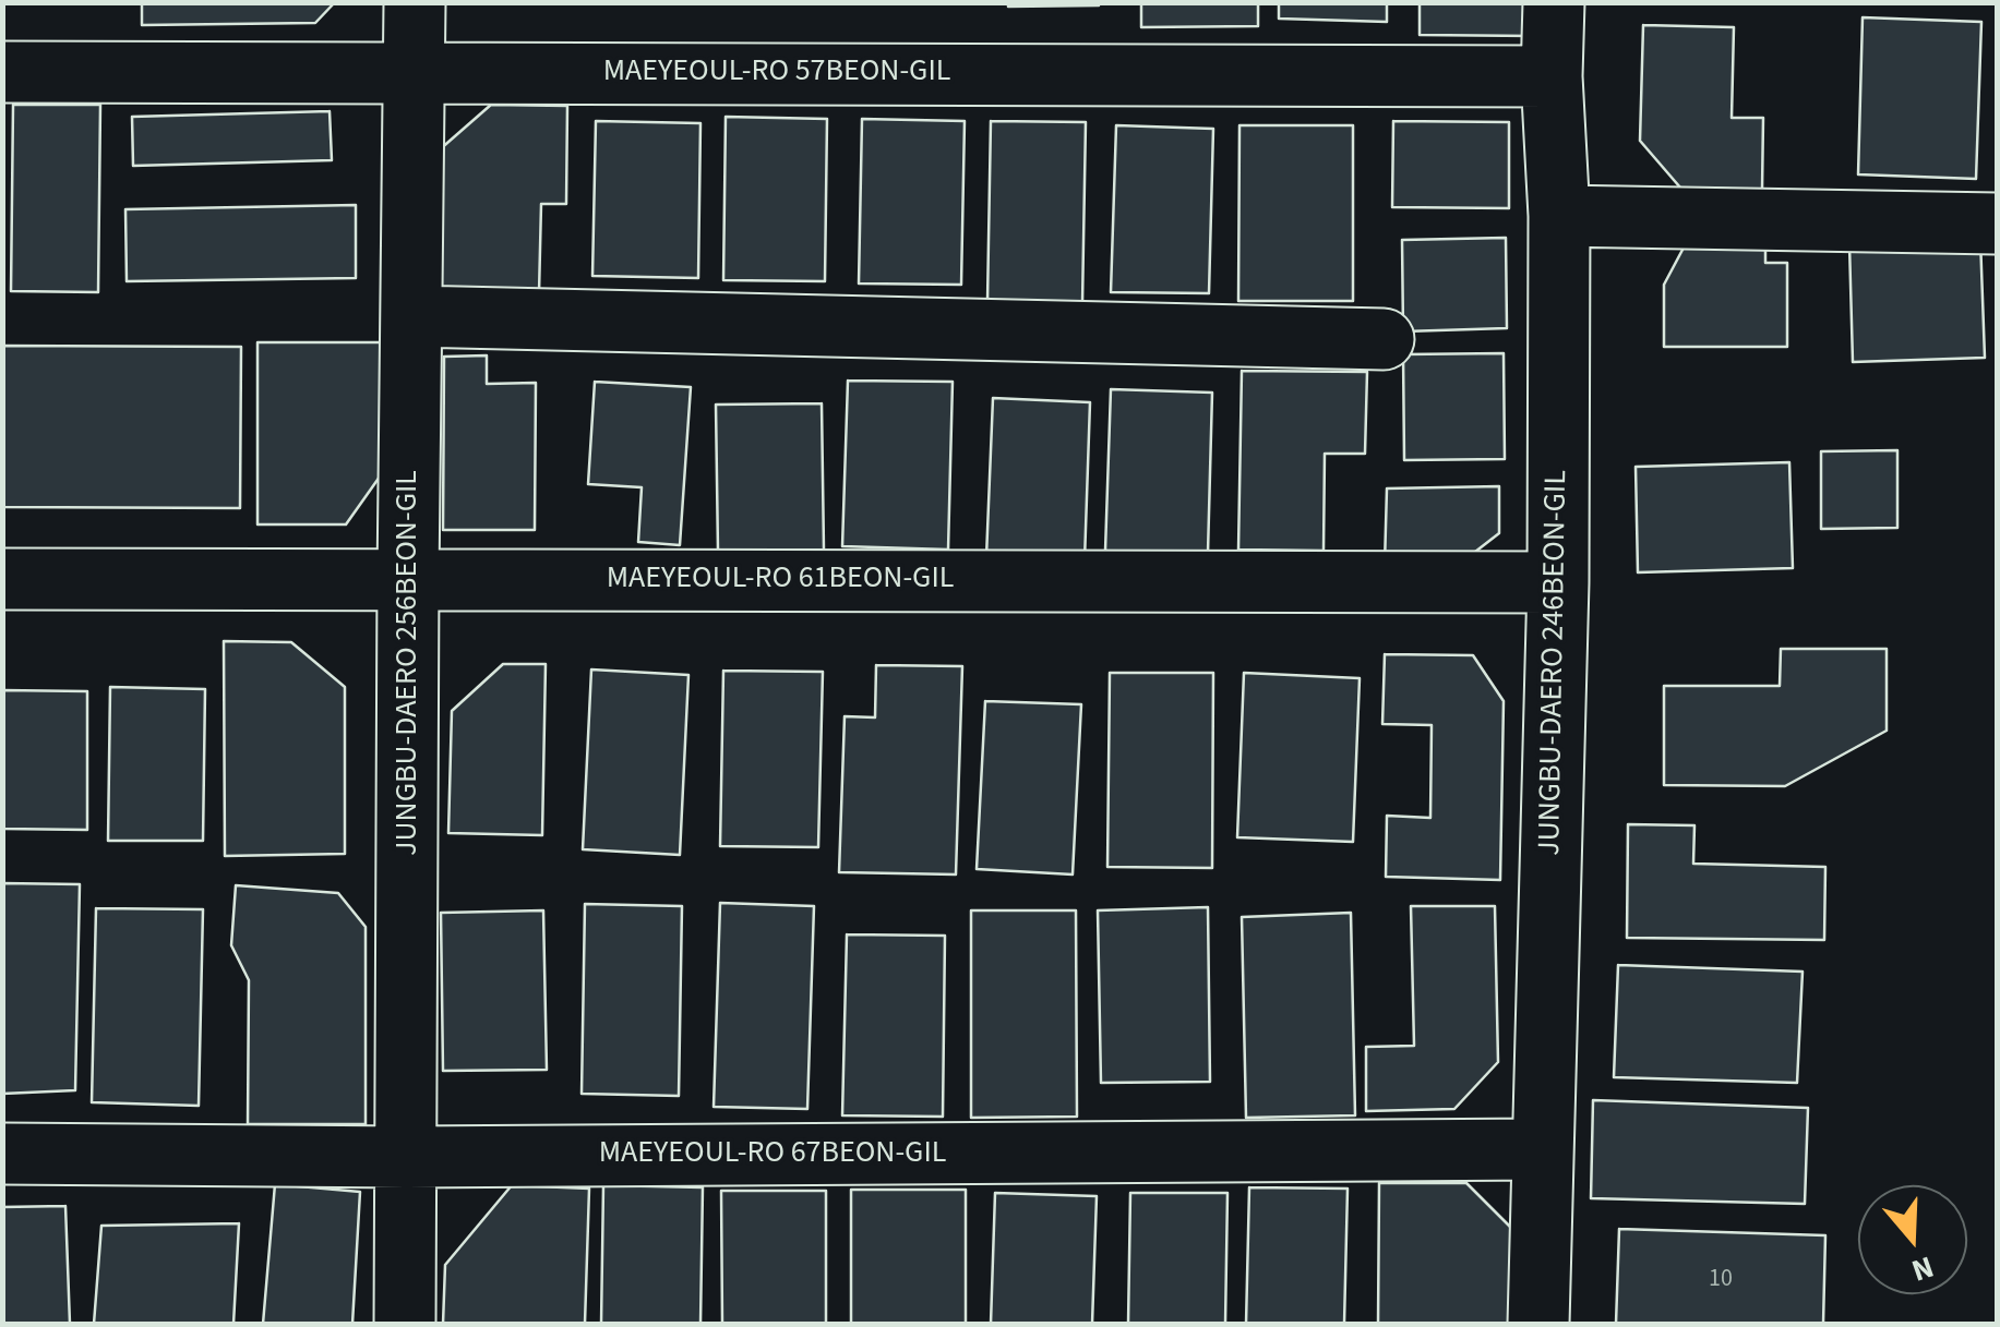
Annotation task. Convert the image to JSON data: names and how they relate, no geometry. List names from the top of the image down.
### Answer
{
  "streets": {
    "street": [
      "MAEYEOUL-RO 57BEON-GIL",
      "MAEYEOUL-RO 61BEON-GIL",
      "JUNGBU-DAERO 256BEON-GIL",
      "JUNGBU-DAERO 246BEON-GIL",
      "MAEYEOUL-RO 67BEON-GIL"
    ]
  },
  "crossings": [
    ["MAEYEOUL-RO 57BEON-GIL", "JUNGBU-DAERO 256BEON-GIL"],
    ["MAEYEOUL-RO 57BEON-GIL", "JUNGBU-DAERO 246BEON-GIL"],
    ["MAEYEOUL-RO 61BEON-GIL", "JUNGBU-DAERO 256BEON-GIL"],
    ["MAEYEOUL-RO 61BEON-GIL", "JUNGBU-DAERO 246BEON-GIL"],
    ["JUNGBU-DAERO 256BEON-GIL", "MAEYEOUL-RO 67BEON-GIL"],
    ["JUNGBU-DAERO 246BEON-GIL", "MAEYEOUL-RO 67BEON-GIL"]
  ],
  "house_numbers": ["10"],
  "north": "bottom"
}
